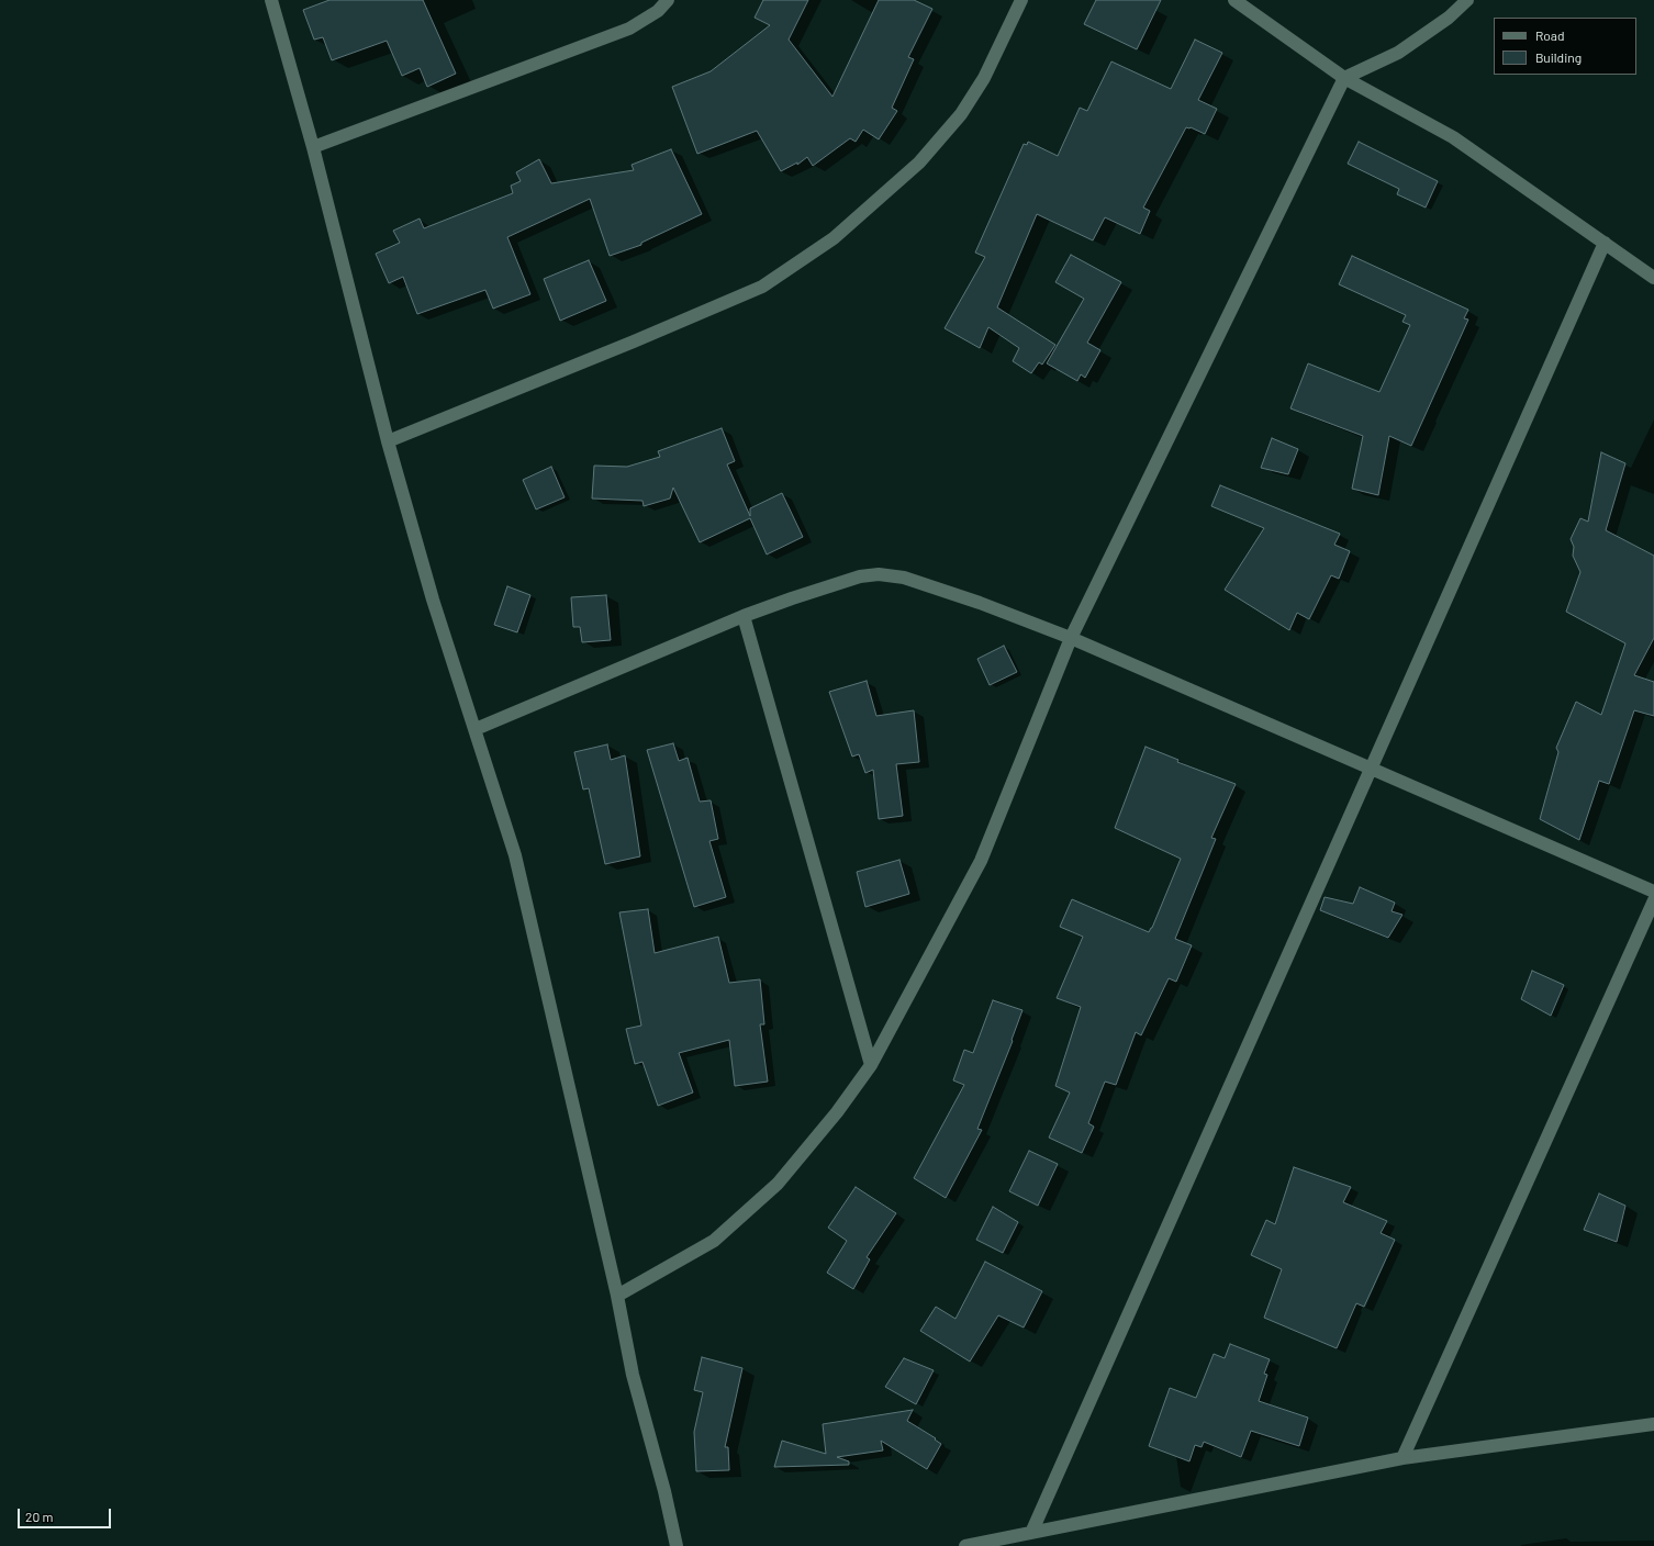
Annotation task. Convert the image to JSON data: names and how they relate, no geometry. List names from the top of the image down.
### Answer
{
  "legend": ["Road", "Building"],
  "scale_bar": "20 m"
}
